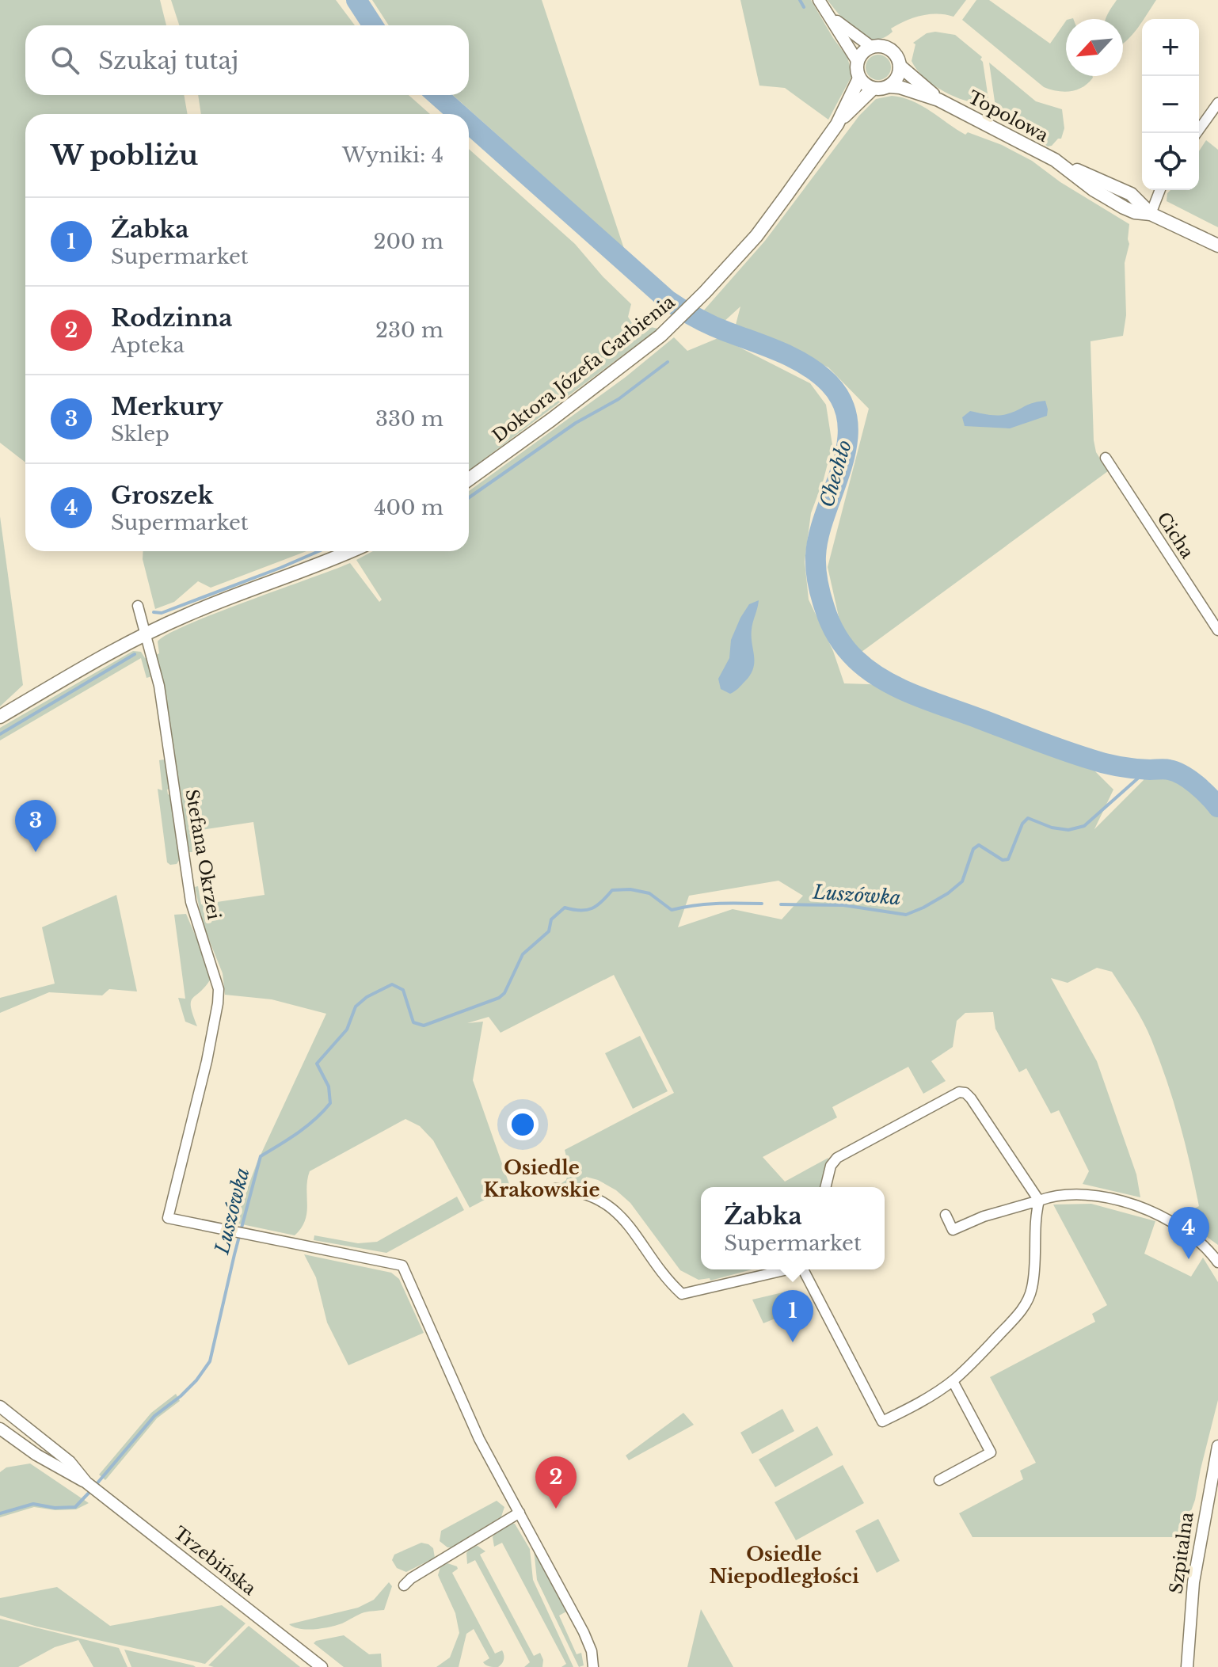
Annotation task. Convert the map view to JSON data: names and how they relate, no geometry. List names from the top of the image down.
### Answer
{
  "streets": {
    "main road": ["Topolowa", "Doktora Józefa Garbienia"],
    "street": [
      "Cicha",
      "Stefana Okrzei",
      "Szpitalna",
      "Trzebińska"
    ]
  },
  "crossings": [
    ["Topolowa", "Doktora Józefa Garbienia"]
  ],
  "districts": ["Osiedle Krakowskie", "Osiedle Niepodległości"],
  "water": ["Chechło", "Luszówka"],
  "north": "bottom left",
  "page": {
    "map_buttons": ["+", "−"],
    "search": "Szukaj tutaj",
    "heading": ["W pobliżu", "Wyniki: 4"],
    "list": [
      {
        "mark": "1",
        "name": "Żabka",
        "note": "Supermarket",
        "value": "200 m"
      },
      {
        "mark": "2",
        "name": "Rodzinna",
        "note": "Apteka",
        "value": "230 m"
      },
      {
        "mark": "3",
        "name": "Merkury",
        "note": "Sklep",
        "value": "330 m"
      },
      {
        "mark": "4",
        "name": "Groszek",
        "note": "Supermarket",
        "value": "400 m"
      }
    ],
    "pins": [
      "3",
      "4",
      "1",
      "2"
    ],
    "popup": ["Żabka", "Supermarket"]
  }
}
